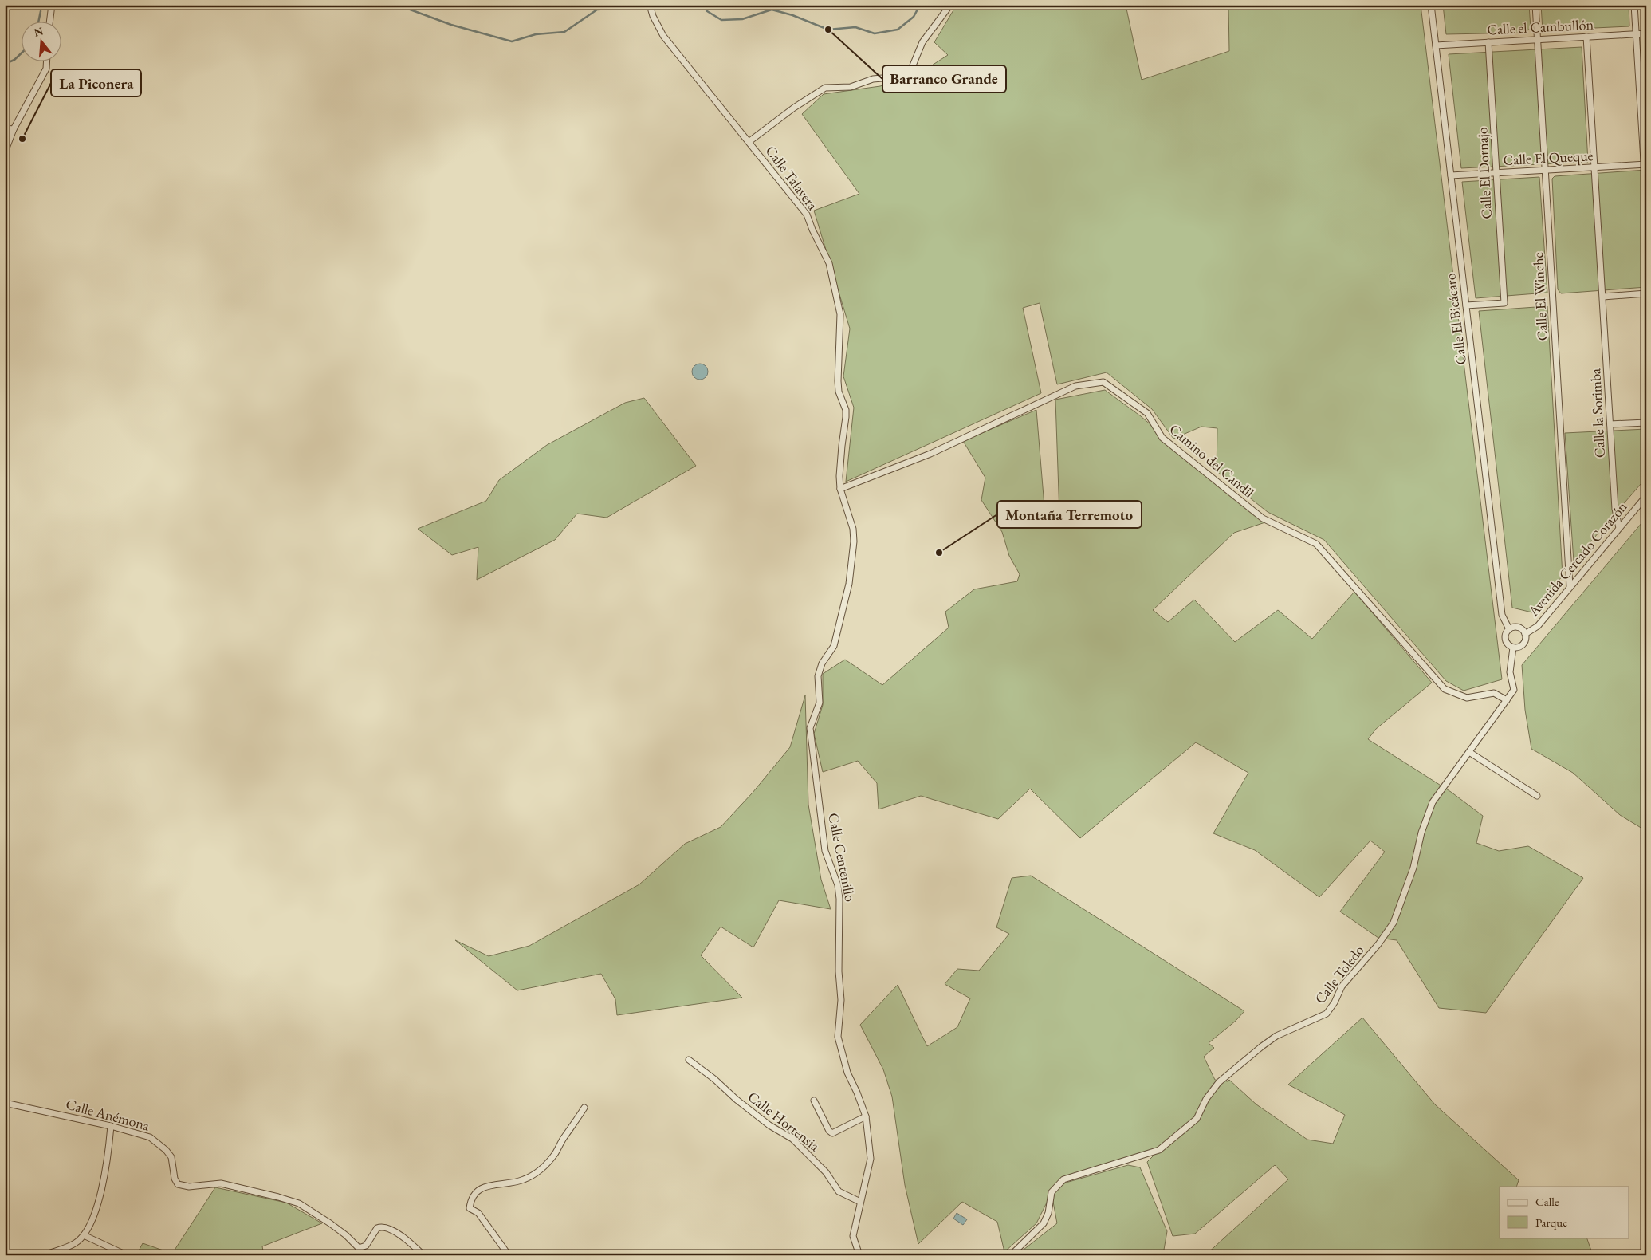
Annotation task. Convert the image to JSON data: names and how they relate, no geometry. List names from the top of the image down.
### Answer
{
  "streets": {
    "street": [
      "Calle el Cambullón",
      "Calle El Queque",
      "Calle El Dornajo",
      "Calle Talavera",
      "Calle El Winche",
      "Calle El Bicácaro",
      "Calle la Sorimba",
      "Camino del Candil",
      "Avenida Cercado Corazón",
      "Calle Centenillo",
      "Calle Toledo",
      "Calle Anémona",
      "Calle Hortensia"
    ]
  },
  "crossings": [
    ["Calle el Cambullón", "Calle El Dornajo"],
    ["Calle el Cambullón", "Calle El Winche"],
    ["Calle el Cambullón", "Calle El Bicácaro"],
    ["Calle el Cambullón", "Calle la Sorimba"],
    ["Calle El Queque", "Calle El Dornajo"],
    ["Calle El Queque", "Calle El Winche"],
    ["Calle El Queque", "Calle El Bicácaro"],
    ["Calle El Queque", "Calle la Sorimba"],
    ["Calle El Dornajo", "Calle El Bicácaro"],
    ["Calle Talavera", "Camino del Candil"],
    ["Calle Talavera", "Calle Centenillo"],
    ["Calle El Winche", "Avenida Cercado Corazón"],
    ["Calle El Bicácaro", "Avenida Cercado Corazón"],
    ["Calle El Bicácaro", "Calle Toledo"],
    ["Calle la Sorimba", "Avenida Cercado Corazón"],
    ["Camino del Candil", "Calle Centenillo"],
    ["Camino del Candil", "Calle Toledo"],
    ["Avenida Cercado Corazón", "Calle Toledo"],
    ["Calle Centenillo", "Calle Hortensia"]
  ],
  "places": ["Barranco Grande", "La Piconera", "Montaña Terremoto"],
  "legend": ["Calle", "Parque"],
  "north": "top"
}
